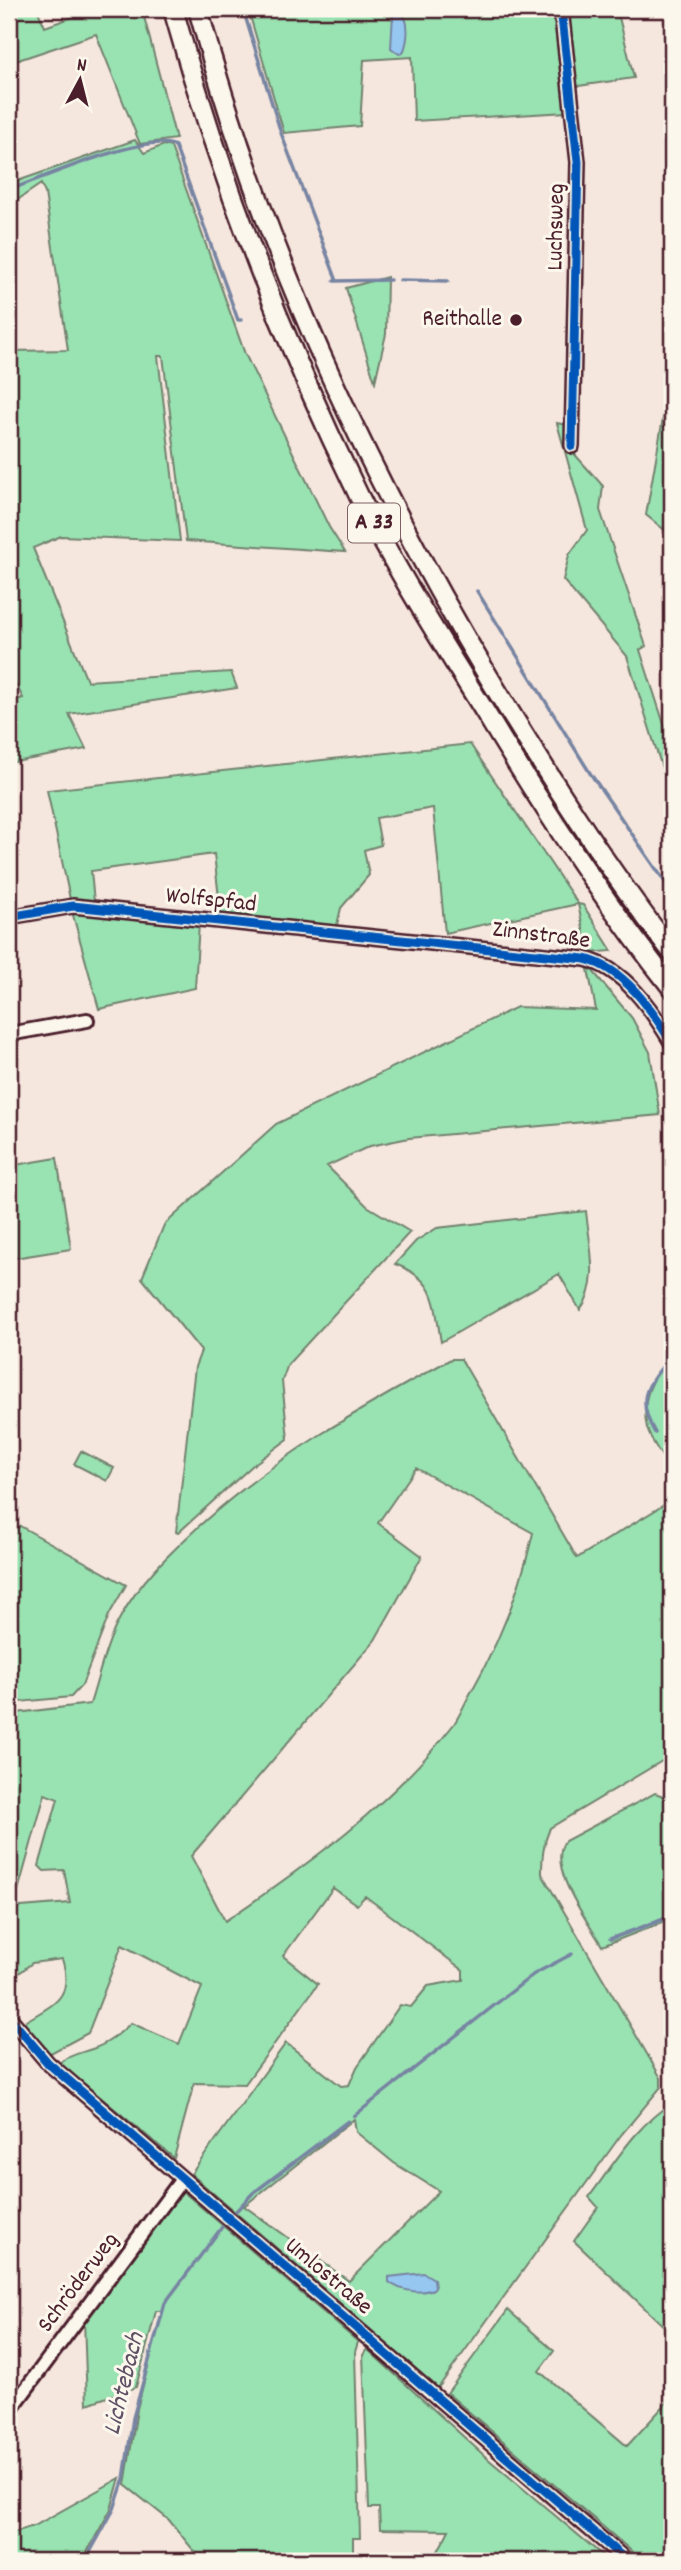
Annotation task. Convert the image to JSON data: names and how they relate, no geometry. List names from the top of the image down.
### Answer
{
  "streets": {
    "highway": ["A 33"],
    "street": [
      "Luchsweg",
      "Wolfspfad",
      "Zinnstraße",
      "Umlostraße",
      "Schröderweg"
    ]
  },
  "crossings": [
    ["Wolfspfad", "Zinnstraße"],
    ["Umlostraße", "Schröderweg"]
  ],
  "water": ["Lichtebach"],
  "places": ["Reithalle"],
  "north": "top"
}
